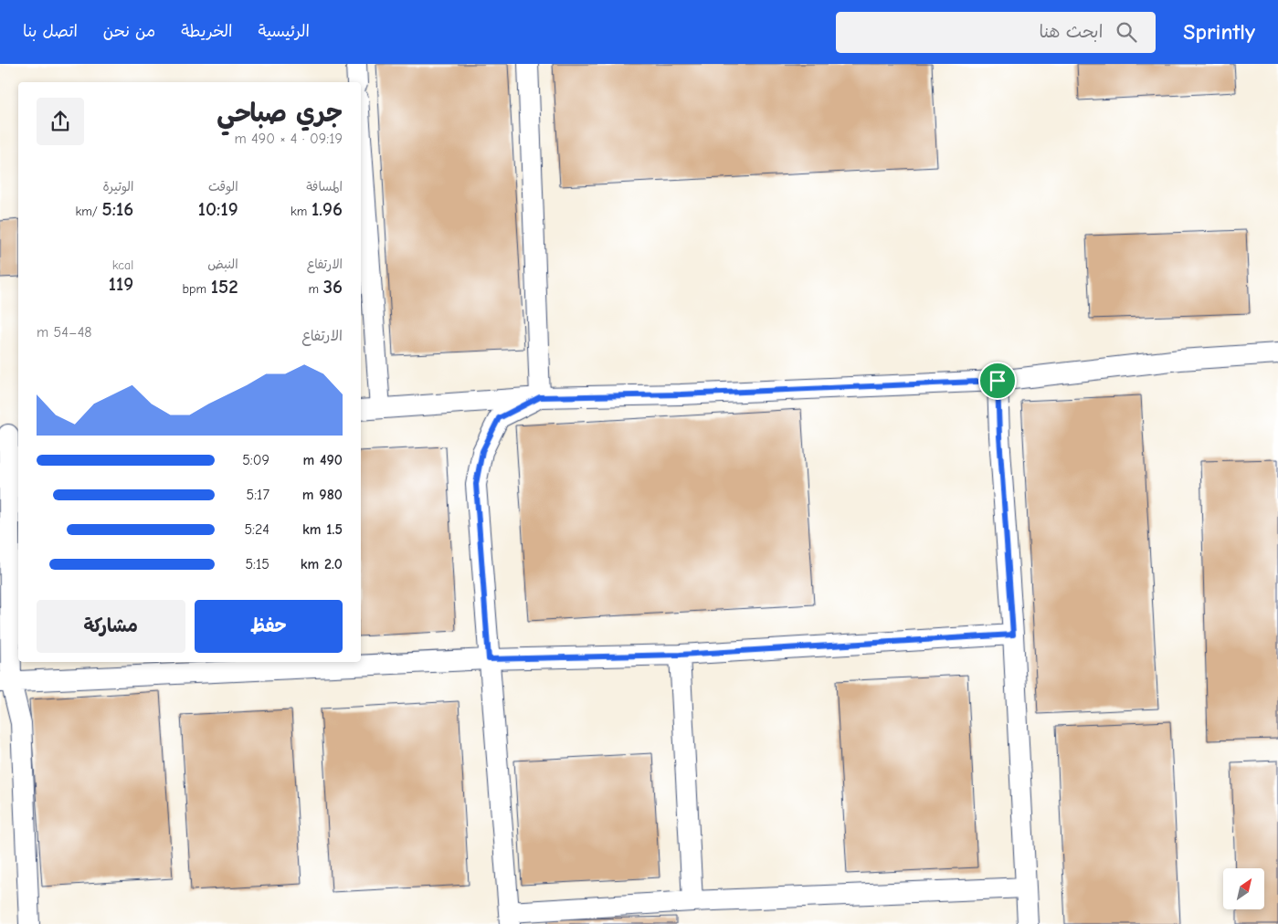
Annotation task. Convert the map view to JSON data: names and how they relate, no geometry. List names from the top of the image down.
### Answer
{
  "north": "top right",
  "page": {
    "header": "Sprintly",
    "search": "ابحث هنا",
    "nav": [
      "الرئيسية",
      "الخريطة",
      "من نحن",
      "اتصل بنا"
    ],
    "heading": ["جري صباحي", "09:19 · 4 × 490 m"],
    "stats": [
      ["المسافة", "1.96 km"],
      ["الوقت", "10:19"],
      ["الوتيرة", "5:16 /km"],
      ["الارتفاع", "36 m"],
      ["النبض", "152 bpm"],
      ["kcal", "119"]
    ],
    "chart": ["الارتفاع", "48–54 m"],
    "list": [
      {
        "name": "490 m",
        "note": "5:09"
      },
      {
        "name": "980 m",
        "note": "5:17"
      },
      {
        "name": "1.5 km",
        "note": "5:24"
      },
      {
        "name": "2.0 km",
        "note": "5:15"
      }
    ],
    "buttons": ["حفظ", "مشاركة"]
  }
}
